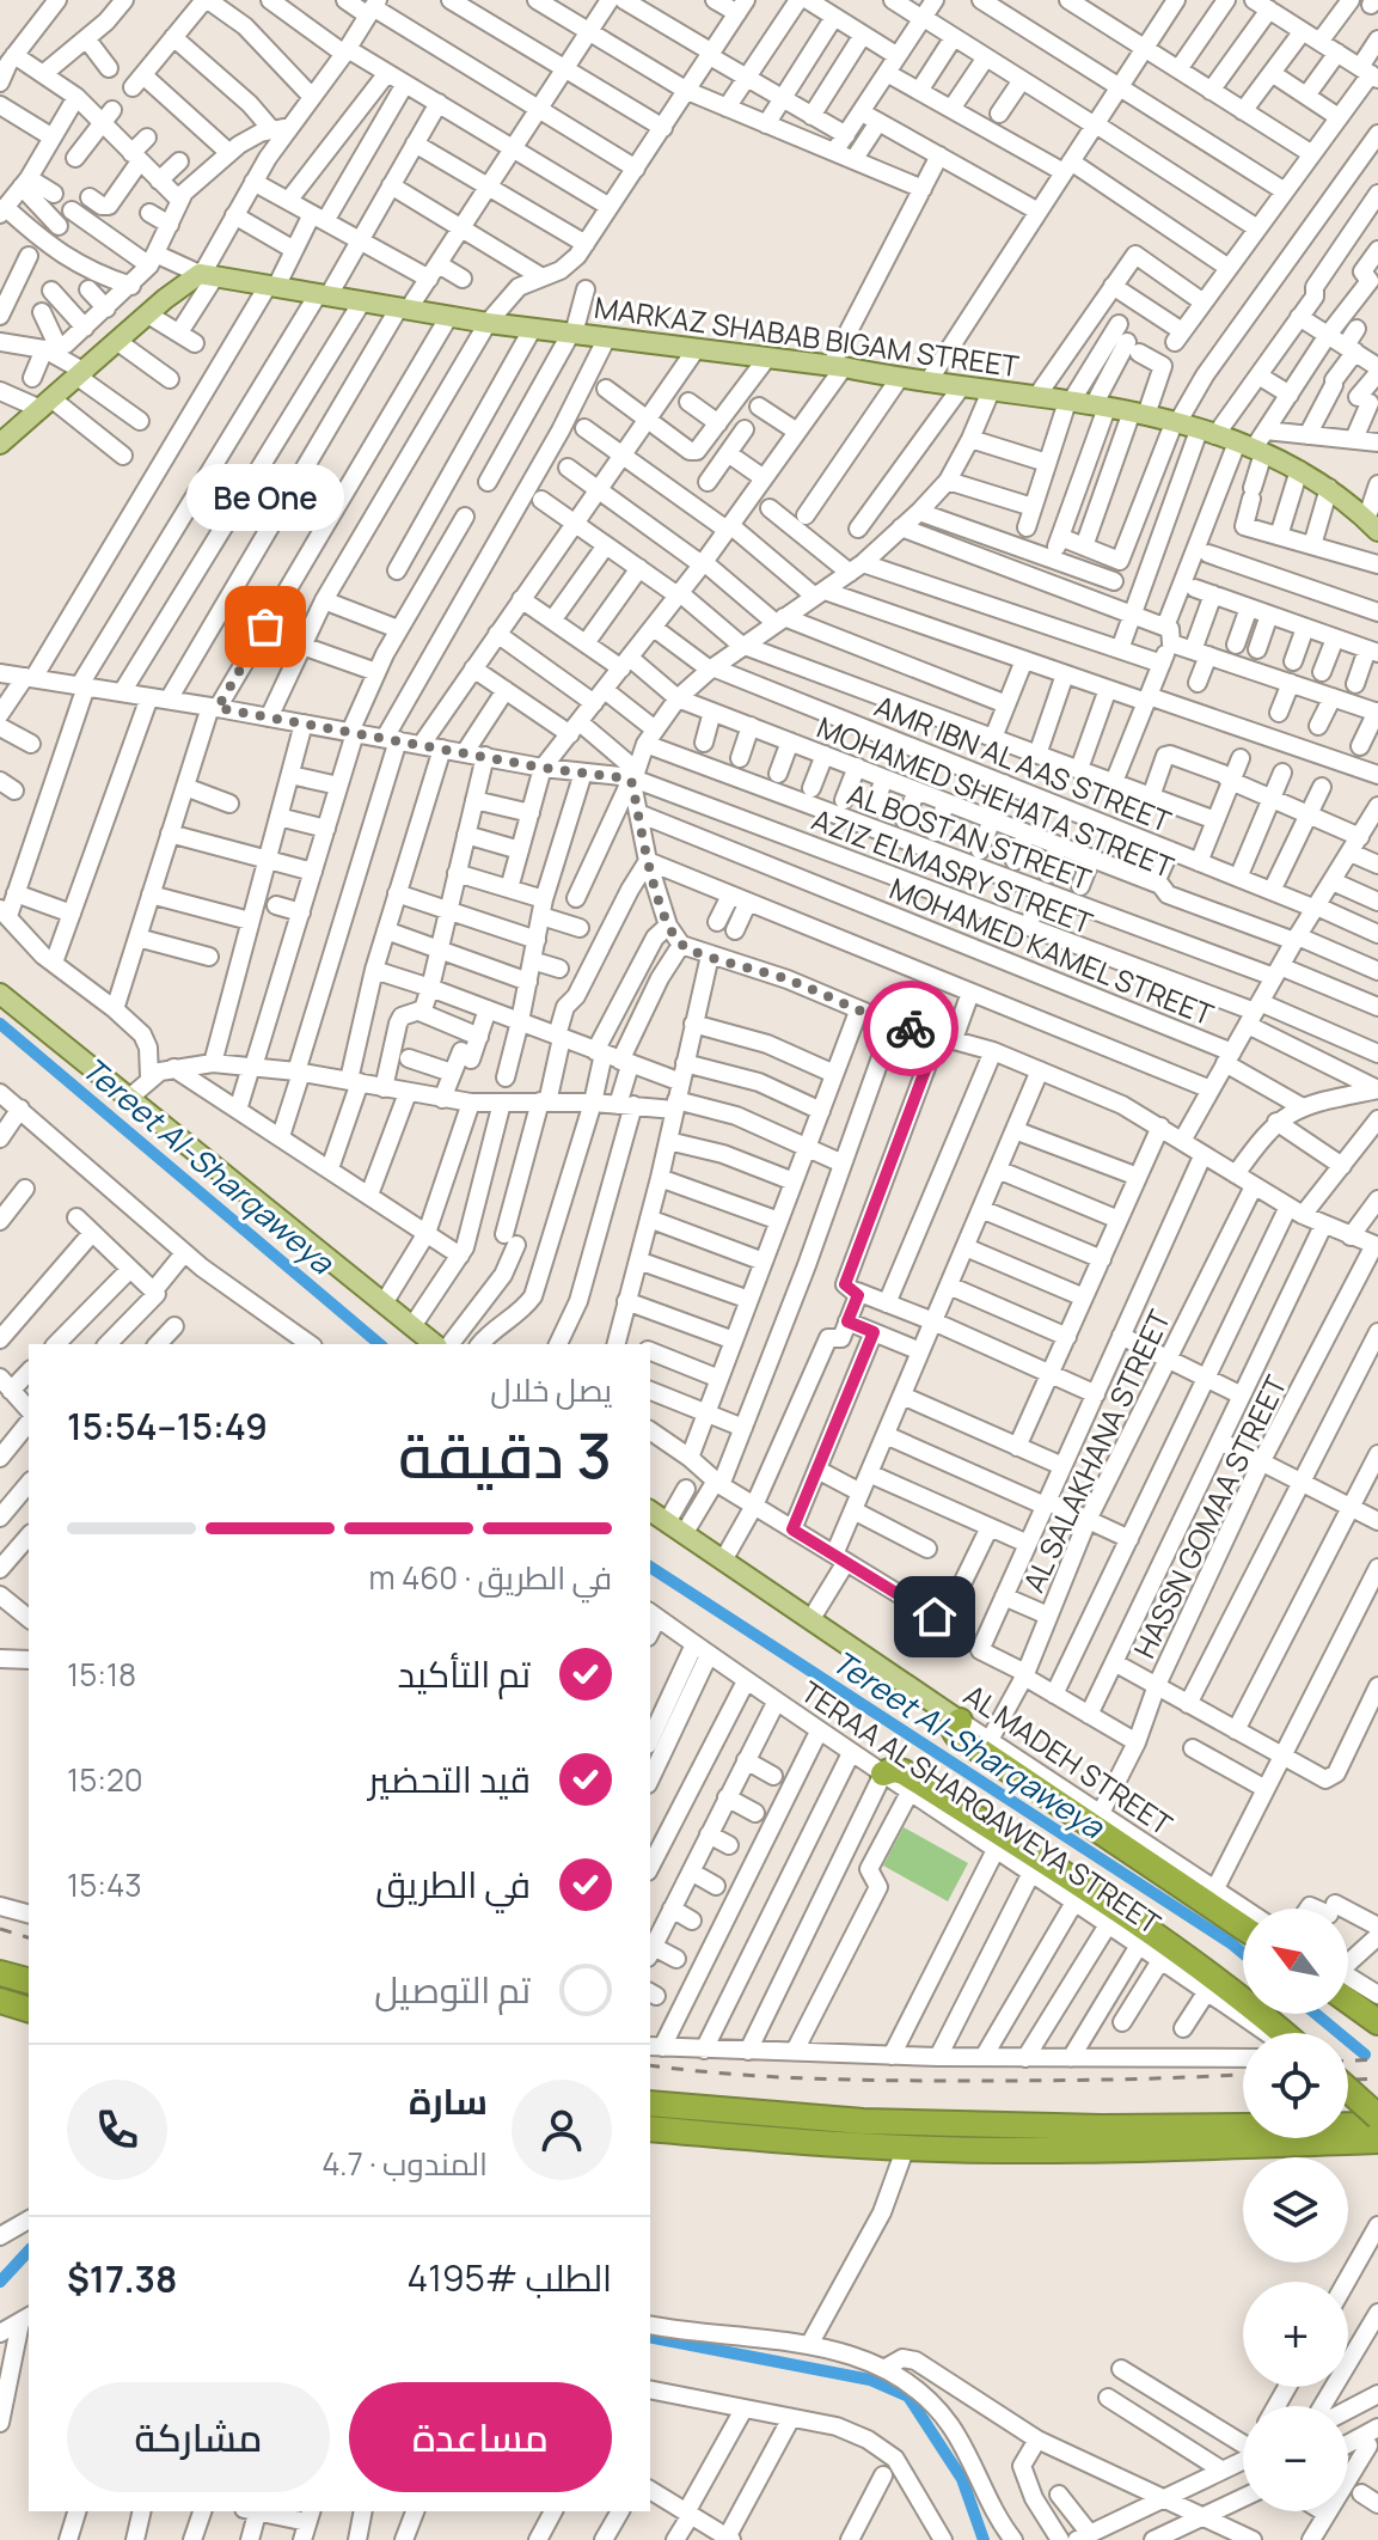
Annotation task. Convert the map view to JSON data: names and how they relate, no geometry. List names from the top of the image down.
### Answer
{
  "streets": {
    "main road": ["MARKAZ SHABAB BIGAM STREET", "AL MADEH STREET"],
    "street": [
      "AMR IBN AL AAS STREET",
      "MOHAMED SHEHATA STREET",
      "AL BOSTAN STREET",
      "AZIZ ELMASRY STREET",
      "MOHAMED KAMEL STREET",
      "AL SALAKHANA STREET",
      "HASSN GOMAA STREET",
      "TERAA AL SHARQAWEYA STREET"
    ]
  },
  "crossings": [
    ["AL SALAKHANA STREET", "AL MADEH STREET"],
    ["HASSN GOMAA STREET", "AL MADEH STREET"]
  ],
  "water": ["Tereet Al-Sharqaweya"],
  "places": ["Be One"],
  "north": "top left",
  "page": {
    "bubble": "Be One",
    "heading": ["3 دقيقة", "يصل خلال", "15:49–15:54"],
    "panel": [
      "سارة",
      "المندوب · 4.7",
      "الطلب #4195",
      "$17.38"
    ],
    "bar": "في الطريق · 460 m",
    "list": [
      ["تم التأكيد", "15:18"],
      ["قيد التحضير", "15:20"],
      ["في الطريق", "15:43"],
      "تم التوصيل"
    ],
    "map_buttons": ["+", "−"],
    "buttons": ["مساعدة", "مشاركة"]
  }
}
